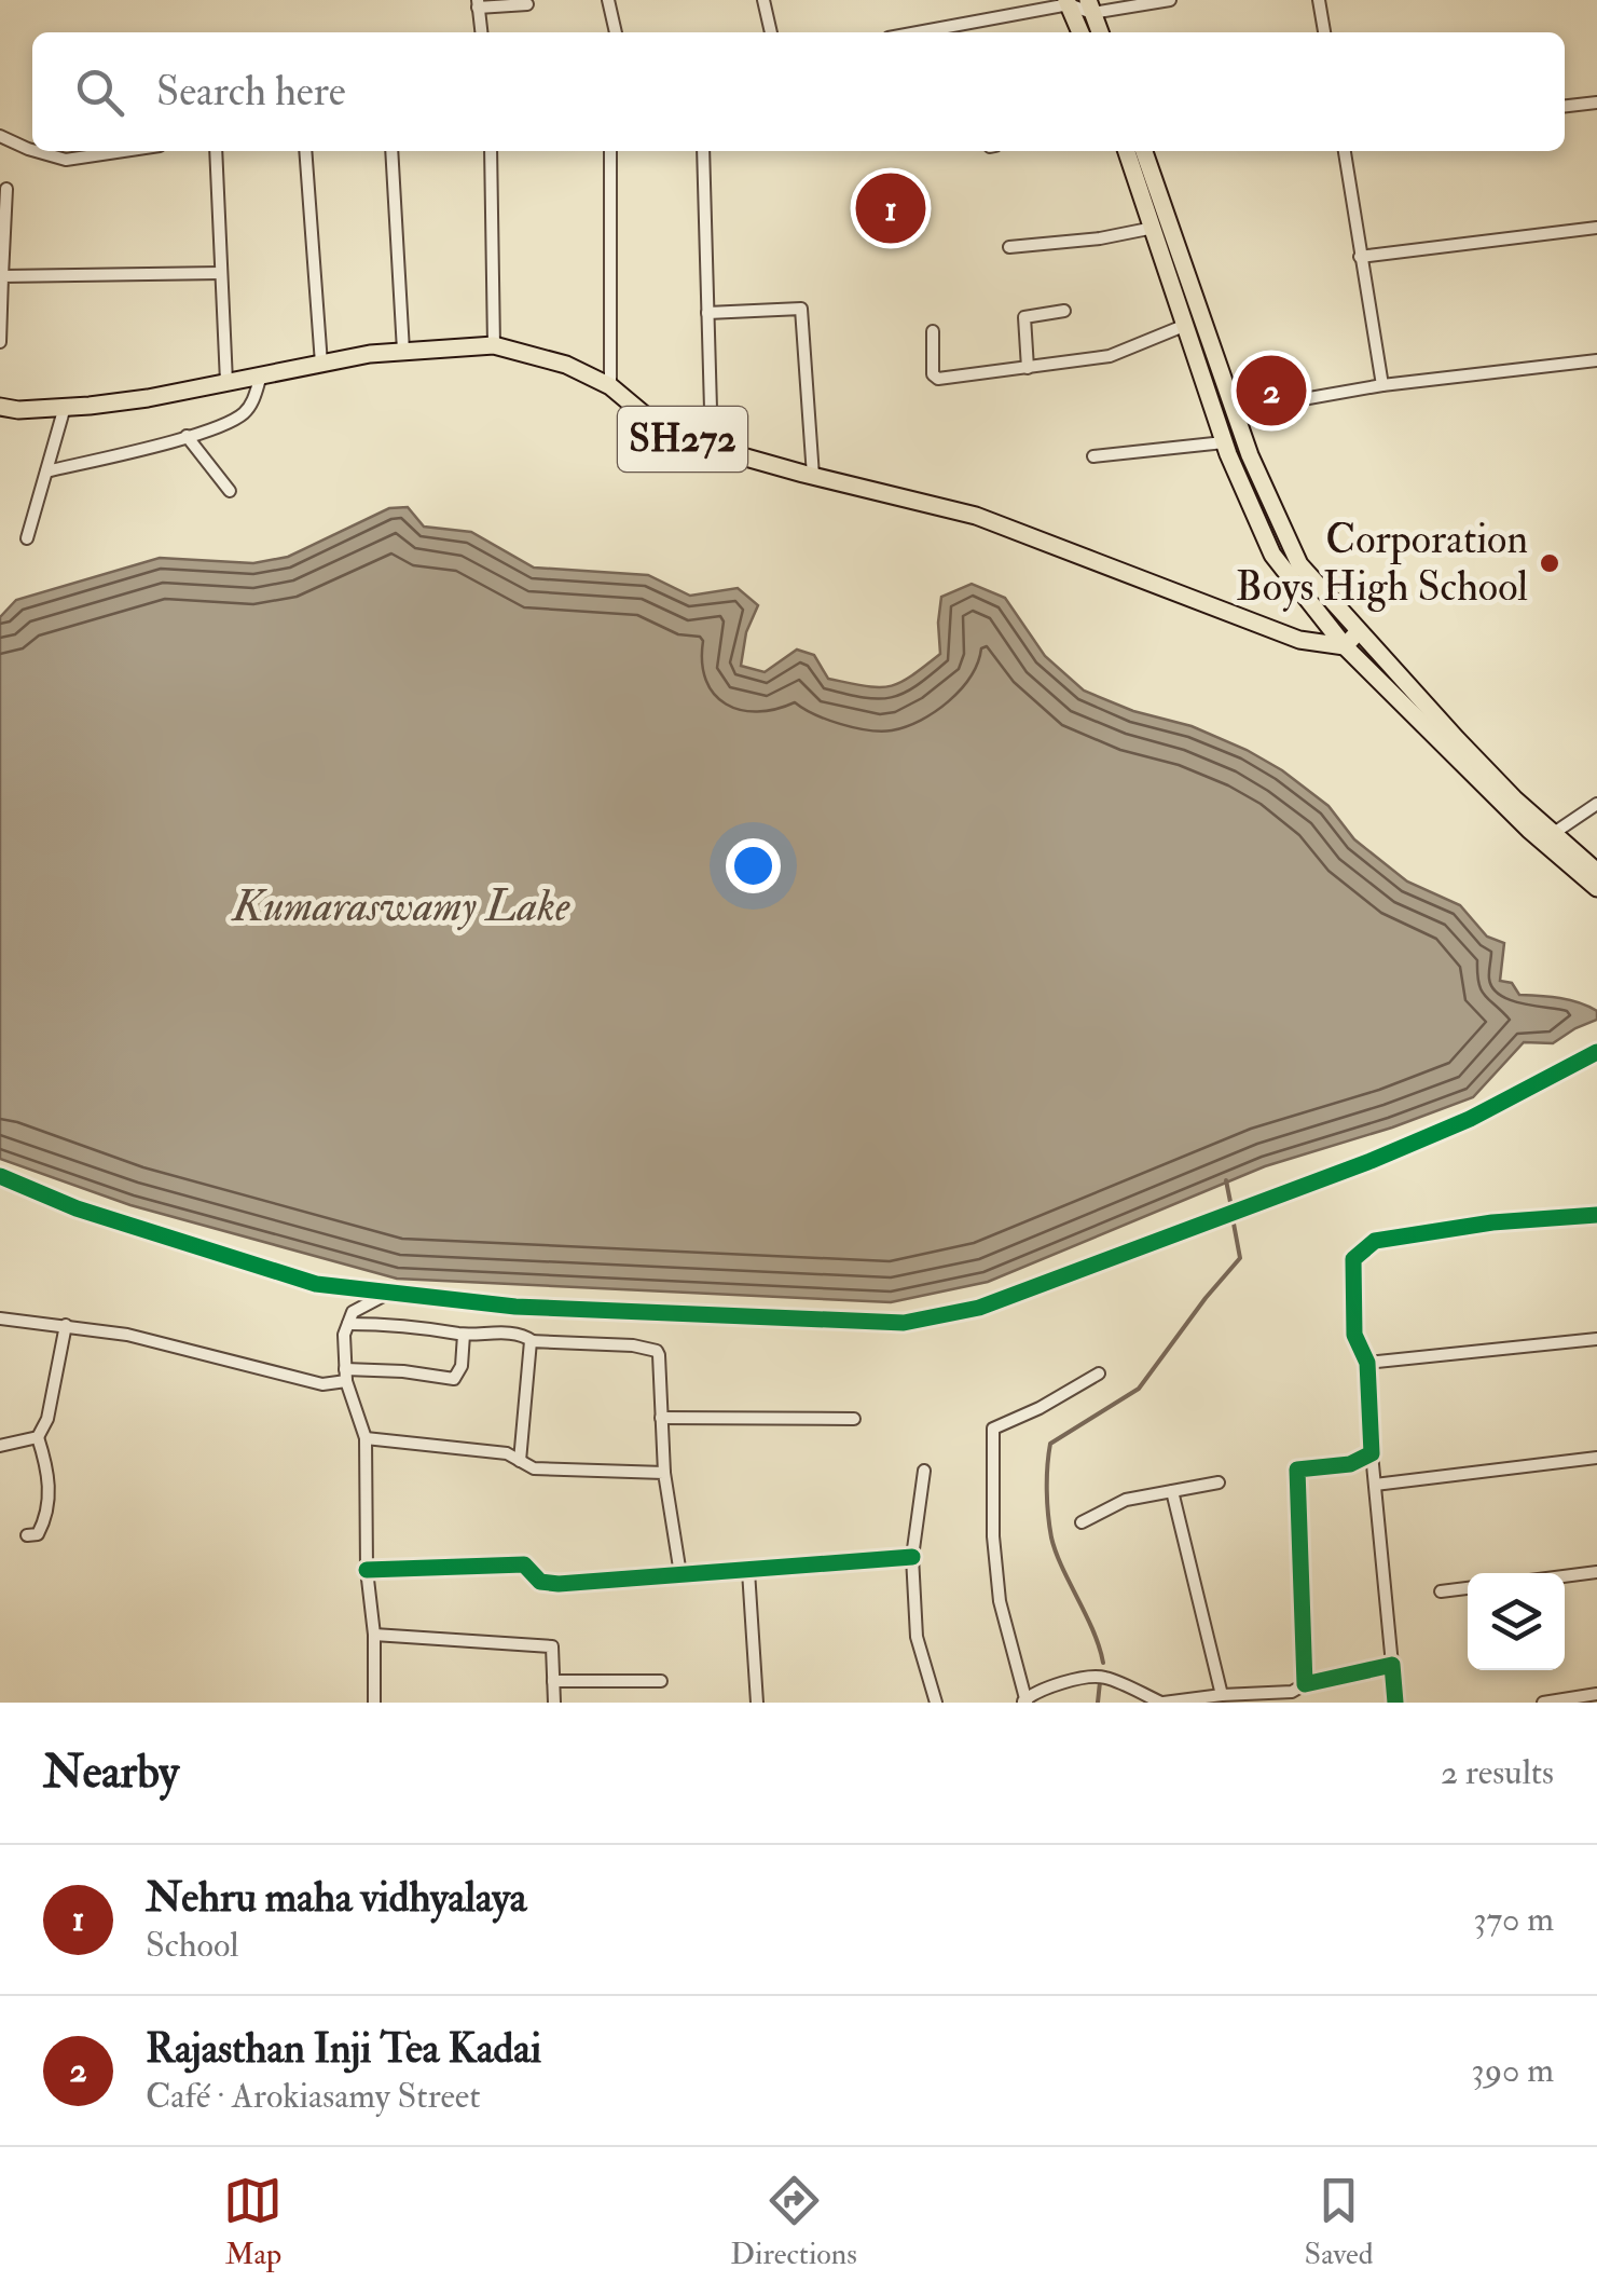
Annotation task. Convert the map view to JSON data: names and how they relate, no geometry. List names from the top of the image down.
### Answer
{
  "streets": {
    "main road": ["SH272"]
  },
  "water": ["Kumaraswamy Lake"],
  "places": ["Corporation Boys High School"],
  "page": {
    "search": "Search here",
    "pins": ["1", "2"],
    "heading": ["Nearby", "2 results"],
    "list": [
      {
        "mark": "1",
        "name": "Nehru maha vidhyalaya",
        "note": "School",
        "value": "370 m"
      },
      {
        "mark": "2",
        "name": "Rajasthan Inji Tea Kadai",
        "note": "Café · Arokiasamy Street",
        "value": "390 m"
      }
    ],
    "nav": ["Map", "Directions", "Saved"]
  }
}
